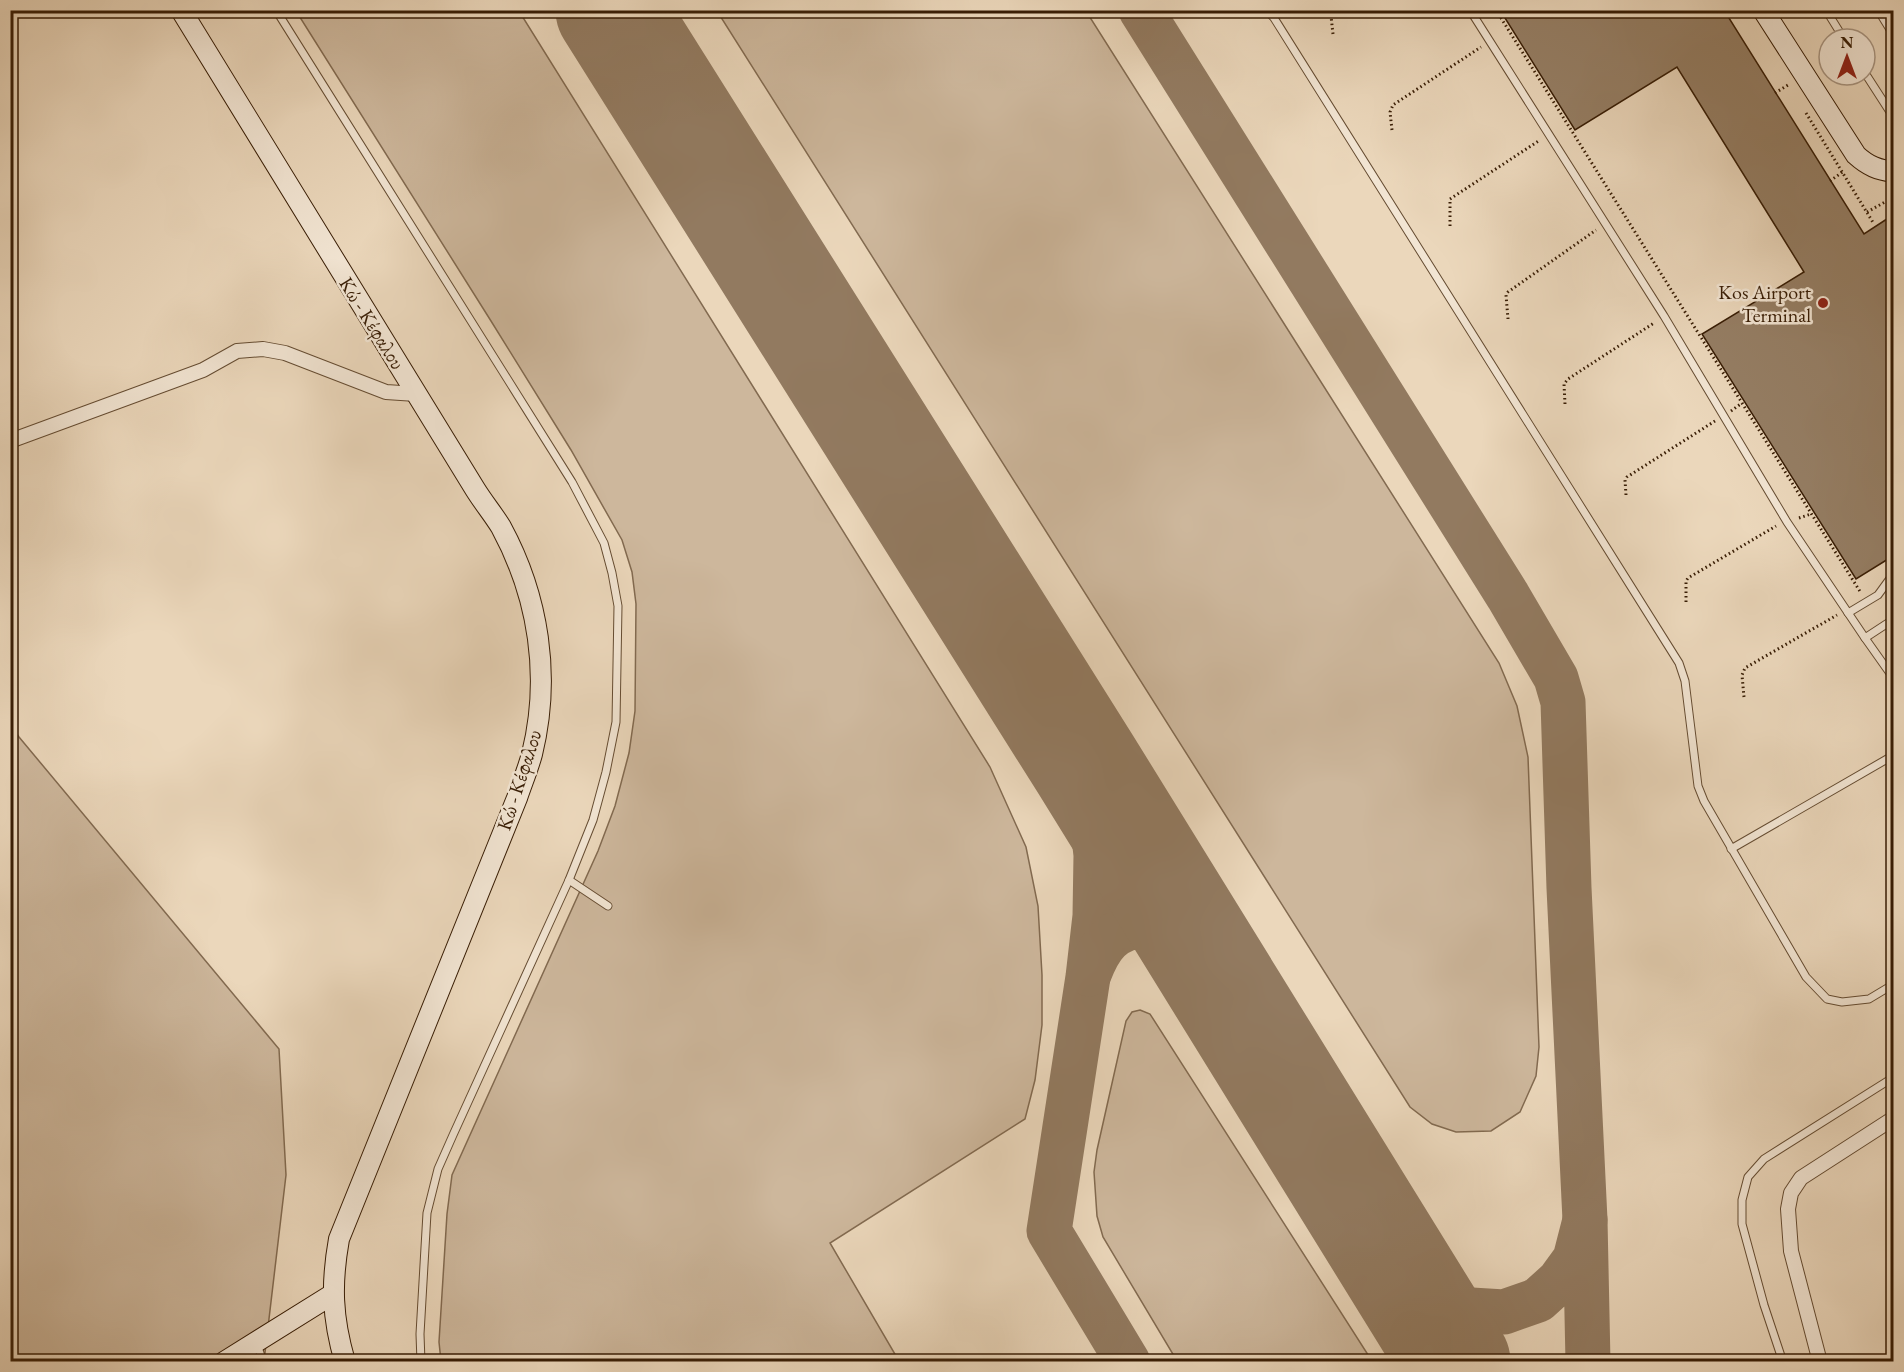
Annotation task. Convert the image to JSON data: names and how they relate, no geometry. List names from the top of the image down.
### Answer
{
  "streets": {
    "main road": ["Κώ - Κέφαλου"]
  },
  "places": ["Kos Airport Terminal"],
  "north": "top"
}
